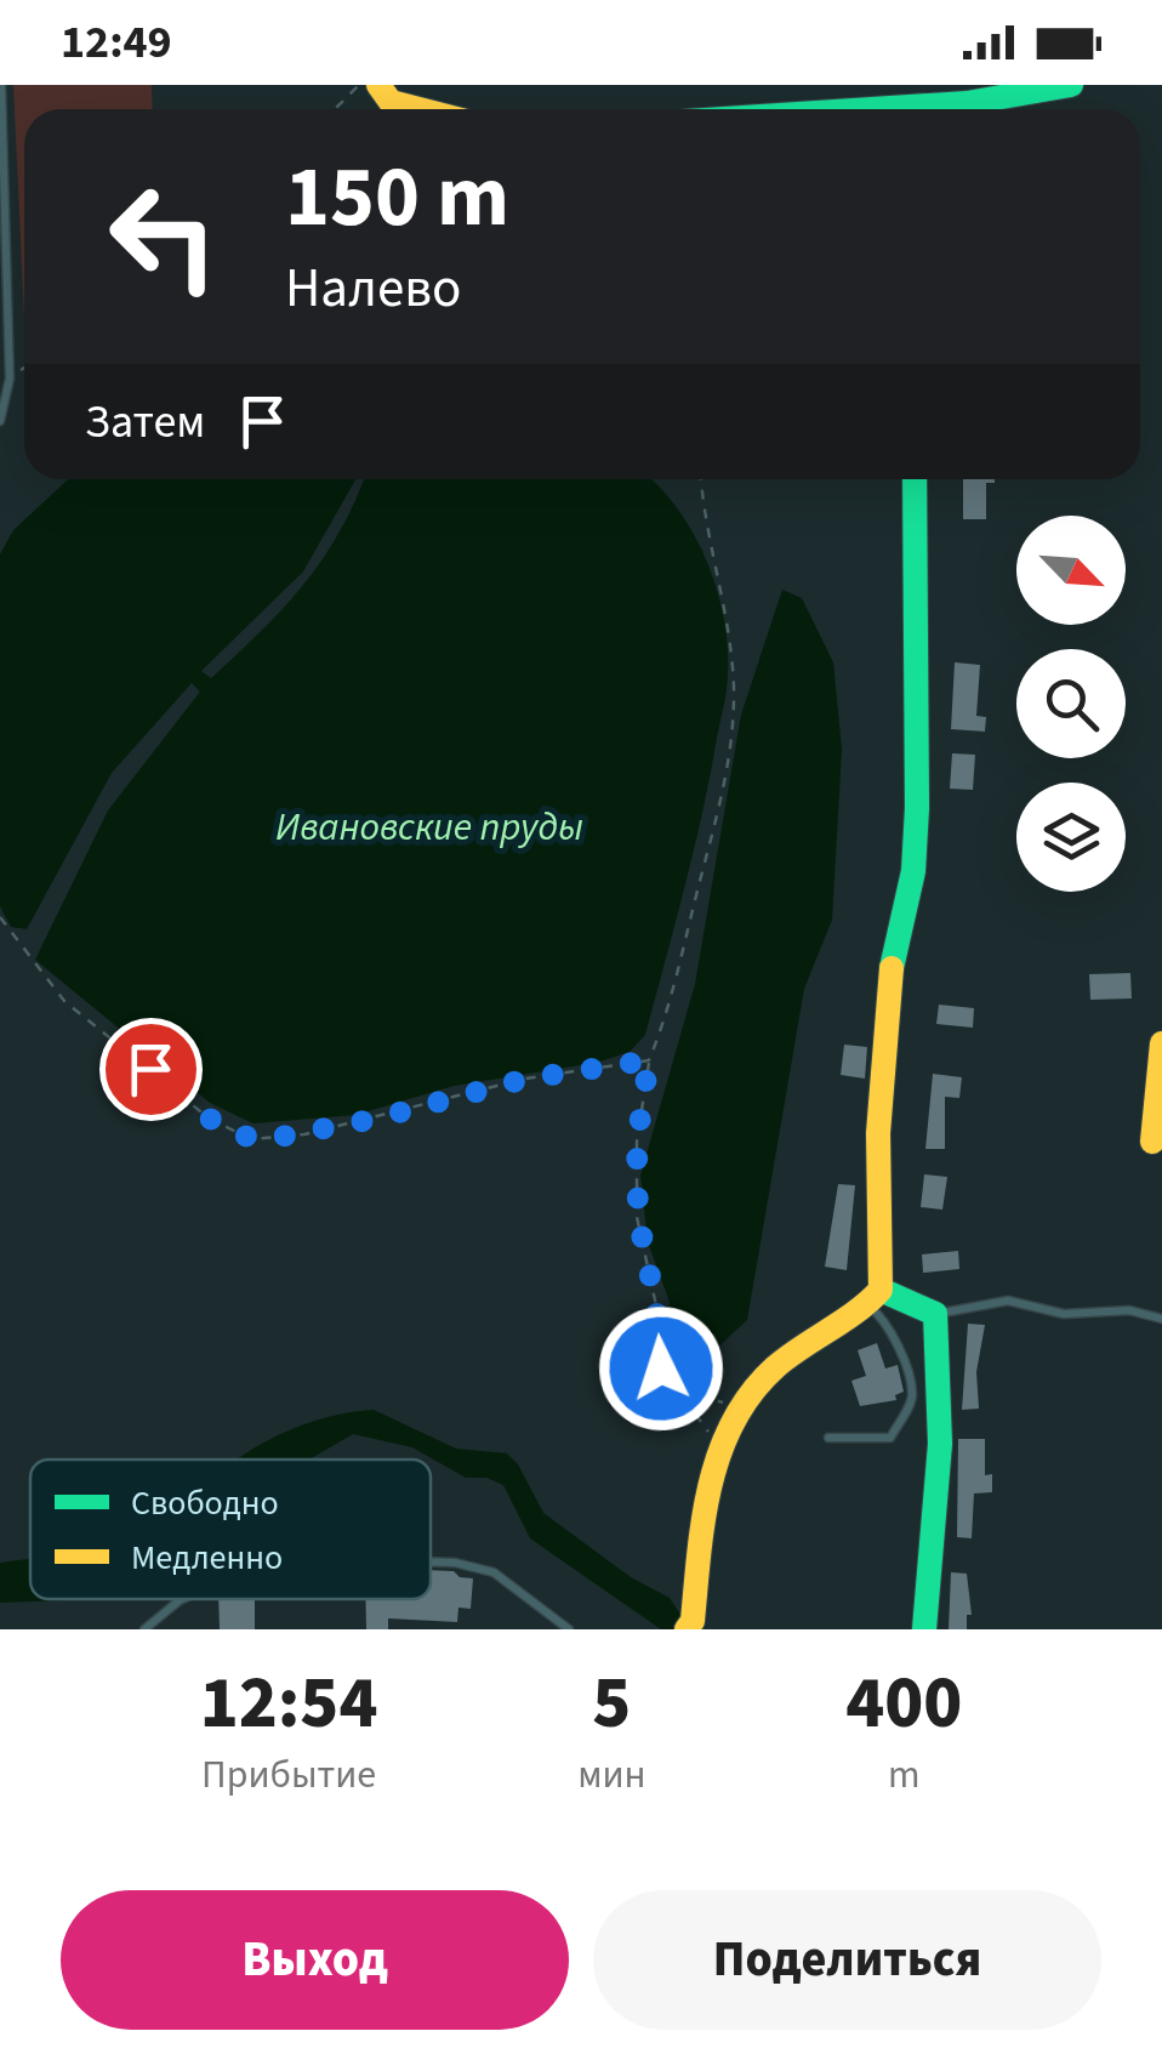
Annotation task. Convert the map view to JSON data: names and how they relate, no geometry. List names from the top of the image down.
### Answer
{
  "water": ["Ивановские пруды"],
  "legend": ["Свободно", "Медленно"],
  "north": "bottom right",
  "page": {
    "status": "12:49",
    "turn": ["150 m", "Налево"],
    "then": "Затем",
    "eta": [
      "12:54",
      "Прибытие",
      "5",
      "мин",
      "400",
      "m"
    ],
    "buttons": ["Выход", "Поделиться"]
  }
}
